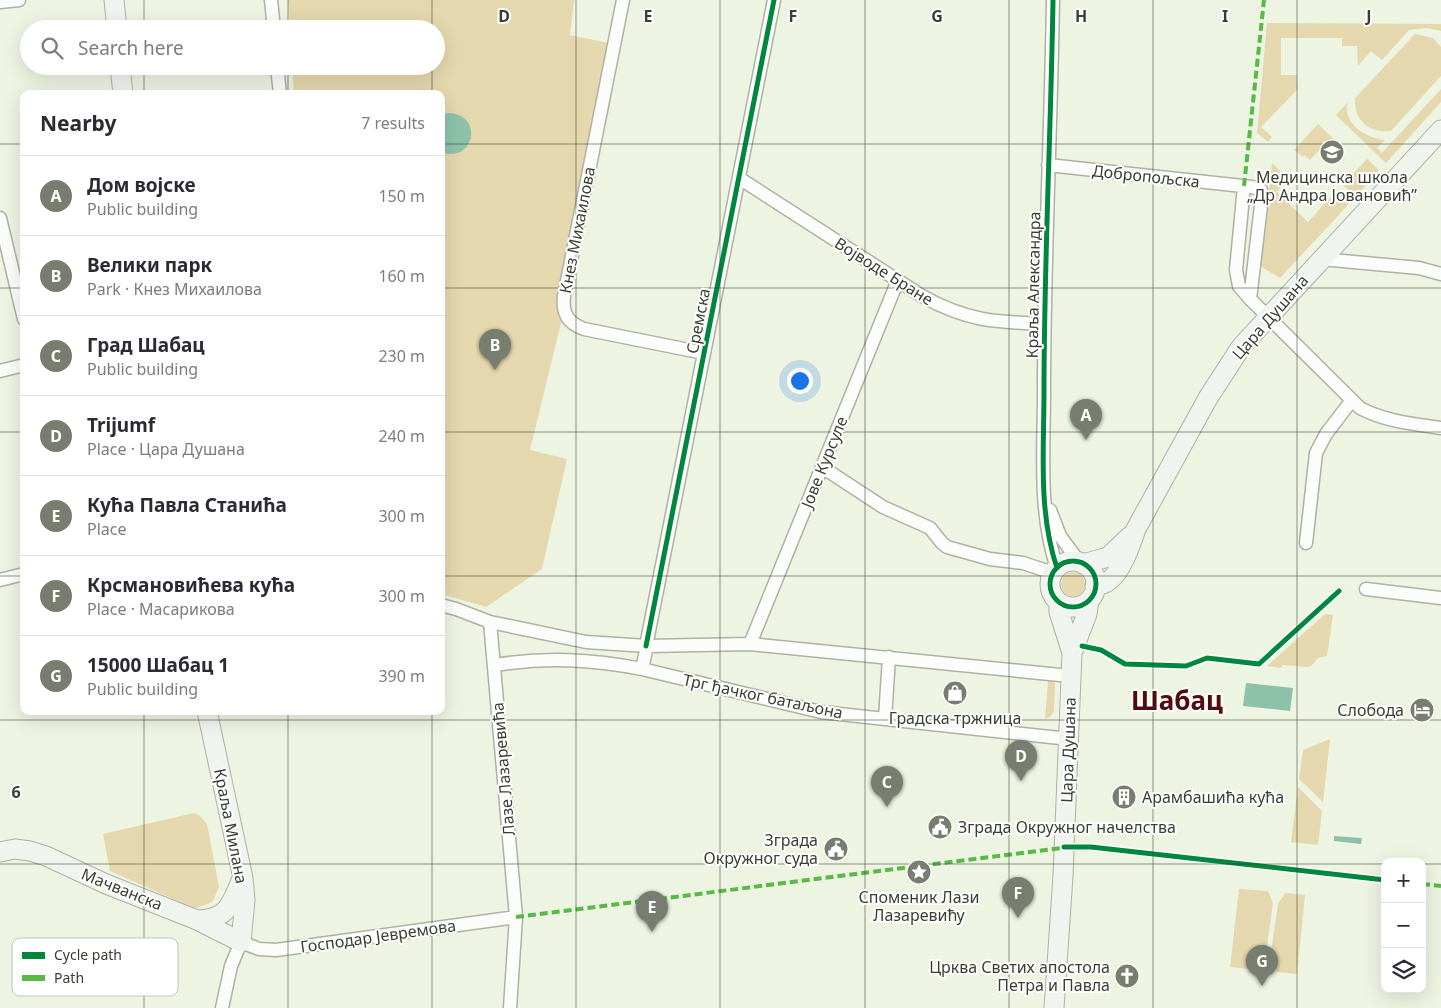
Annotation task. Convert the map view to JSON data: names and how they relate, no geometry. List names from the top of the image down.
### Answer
{
  "streets": {
    "main road": ["Цара Душана", "Краља Милана", "Мачванска"],
    "street": [
      "Добропољска",
      "Кнез Михаилова",
      "Војводе Бране",
      "Краља Александра",
      "Сремска",
      "Јове Курсуле",
      "Трг ђачког батаљона",
      "Лазе Лазаревића",
      "Господар Јевремова"
    ]
  },
  "crossings": [
    ["Добропољска", "Краља Александра"],
    ["Кнез Михаилова", "Сремска"],
    ["Војводе Бране", "Краља Александра"],
    ["Војводе Бране", "Сремска"],
    ["Војводе Бране", "Јове Курсуле"],
    ["Краља Александра", "Цара Душана"],
    ["Цара Душана", "Трг ђачког батаљона"],
    ["Сремска", "Трг ђачког батаљона"],
    ["Јове Курсуле", "Трг ђачког батаљона"],
    ["Трг ђачког батаљона", "Лазе Лазаревића"],
    ["Лазе Лазаревића", "Господар Јевремова"],
    ["Краља Милана", "Мачванска"],
    ["Краља Милана", "Господар Јевремова"],
    ["Мачванска", "Господар Јевремова"]
  ],
  "districts": ["Шабац"],
  "places": {
    "school or university": ["Медицинска школа „Др Андра Јовановић”"],
    "shop": ["Градска тржница"],
    "hotel": ["Слобода"],
    "building": ["Арамбашића кућа"],
    "public building": ["Зграда Окружног начелства", "Зграда Окружног суда"],
    "place": ["Споменик Лази Лазаревићу"],
    "church": ["Црква Светих апостола Петра и Павла"]
  },
  "legend": ["Cycle path", "Path"],
  "page": {
    "search": "Search here",
    "heading": ["Nearby", "7 results"],
    "list": [
      {
        "mark": "A",
        "name": "Дом војске",
        "note": "Public building",
        "value": "150 m"
      },
      {
        "mark": "B",
        "name": "Велики парк",
        "note": "Park · Кнез Михаилова",
        "value": "160 m"
      },
      {
        "mark": "C",
        "name": "Град Шабац",
        "note": "Public building",
        "value": "230 m"
      },
      {
        "mark": "D",
        "name": "Trijumf",
        "note": "Place · Цара Душана",
        "value": "240 m"
      },
      {
        "mark": "E",
        "name": "Кућа Павла Станића",
        "note": "Place",
        "value": "300 m"
      },
      {
        "mark": "F",
        "name": "Крсмановићева кућа",
        "note": "Place · Масарикова",
        "value": "300 m"
      },
      {
        "mark": "G",
        "name": "15000 Шабац 1",
        "note": "Public building",
        "value": "390 m"
      }
    ],
    "pins": [
      "B",
      "A",
      "D",
      "C",
      "F",
      "E",
      "G"
    ],
    "map_buttons": ["+", "−"]
  },
  "grid": {
    "columns": [
      "D",
      "E",
      "F",
      "G",
      "H",
      "I",
      "J"
    ],
    "rows": ["6"]
  }
}
